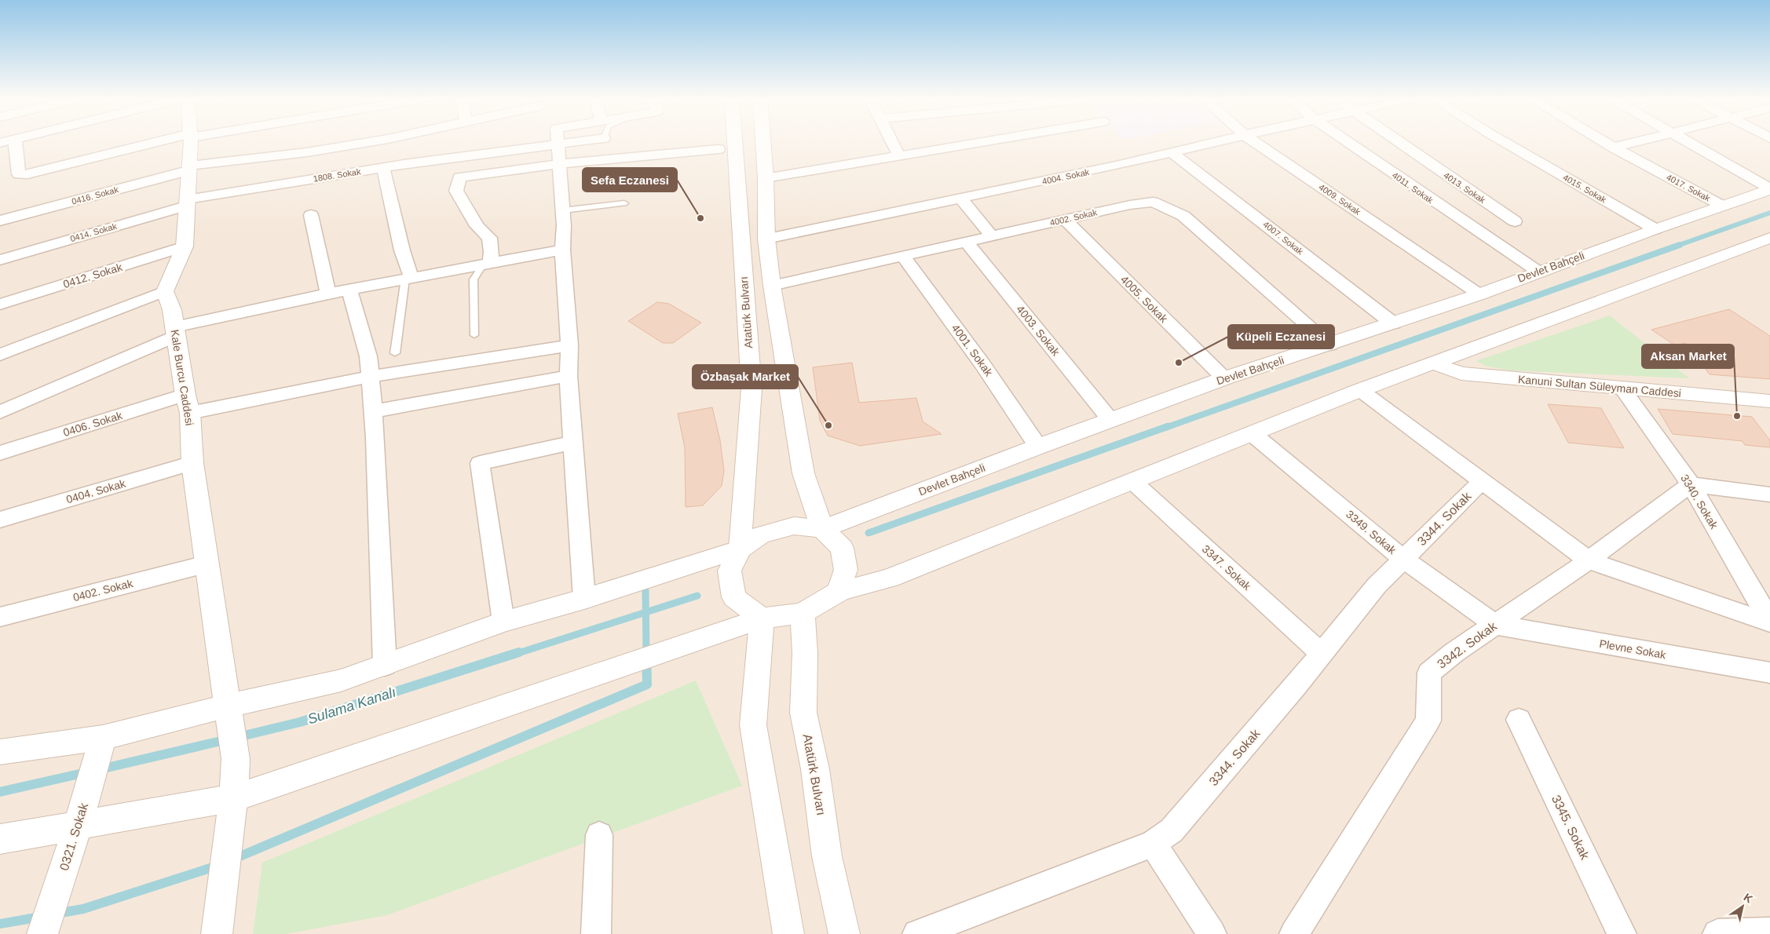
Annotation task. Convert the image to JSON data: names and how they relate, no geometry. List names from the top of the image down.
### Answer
{
  "streets": {
    "street": [
      "1808. Sokak",
      "4004. Sokak",
      "4011. Sokak",
      "4013. Sokak",
      "4017. Sokak",
      "4015. Sokak",
      "0416. Sokak",
      "4009. Sokak",
      "4002. Sokak",
      "0414. Sokak",
      "4007. Sokak",
      "Devlet Bahçeli",
      "0412. Sokak",
      "4005. Sokak",
      "Atatürk Bulvarı",
      "4003. Sokak",
      "4001. Sokak",
      "Kale Burcu Caddesi",
      "Kanuni Sultan Süleyman Caddesi",
      "0406. Sokak",
      "0404. Sokak",
      "3340. Sokak",
      "3344. Sokak",
      "3349. Sokak",
      "3347. Sokak",
      "0402. Sokak",
      "3342. Sokak",
      "Plevne Sokak",
      "3345. Sokak",
      "0321. Sokak"
    ]
  },
  "crossings": [
    ["1808. Sokak", "0414. Sokak"],
    ["4004. Sokak", "4007. Sokak"],
    ["4011. Sokak", "Devlet Bahçeli"],
    ["4017. Sokak", "Devlet Bahçeli"],
    ["4015. Sokak", "Devlet Bahçeli"],
    ["4009. Sokak", "Devlet Bahçeli"],
    ["4002. Sokak", "Devlet Bahçeli"],
    ["4002. Sokak", "4005. Sokak"],
    ["4002. Sokak", "4003. Sokak"],
    ["4002. Sokak", "4001. Sokak"],
    ["4007. Sokak", "Devlet Bahçeli"],
    ["Devlet Bahçeli", "4005. Sokak"],
    ["Devlet Bahçeli", "Atatürk Bulvarı"],
    ["Devlet Bahçeli", "4003. Sokak"],
    ["Devlet Bahçeli", "4001. Sokak"],
    ["Kale Burcu Caddesi", "0406. Sokak"],
    ["Kale Burcu Caddesi", "0404. Sokak"],
    ["Kale Burcu Caddesi", "0402. Sokak"],
    ["Kanuni Sultan Süleyman Caddesi", "3340. Sokak"],
    ["3340. Sokak", "3342. Sokak"],
    ["3344. Sokak", "3349. Sokak"],
    ["3344. Sokak", "3347. Sokak"],
    ["3349. Sokak", "3342. Sokak"],
    ["3349. Sokak", "Plevne Sokak"],
    ["3342. Sokak", "Plevne Sokak"]
  ],
  "water": ["Sulama Kanalı"],
  "places": [
    "Sefa Eczanesi",
    "Küpeli Eczanesi",
    "Aksan Market",
    "Özbaşak Market"
  ],
  "north": "top right"
}
